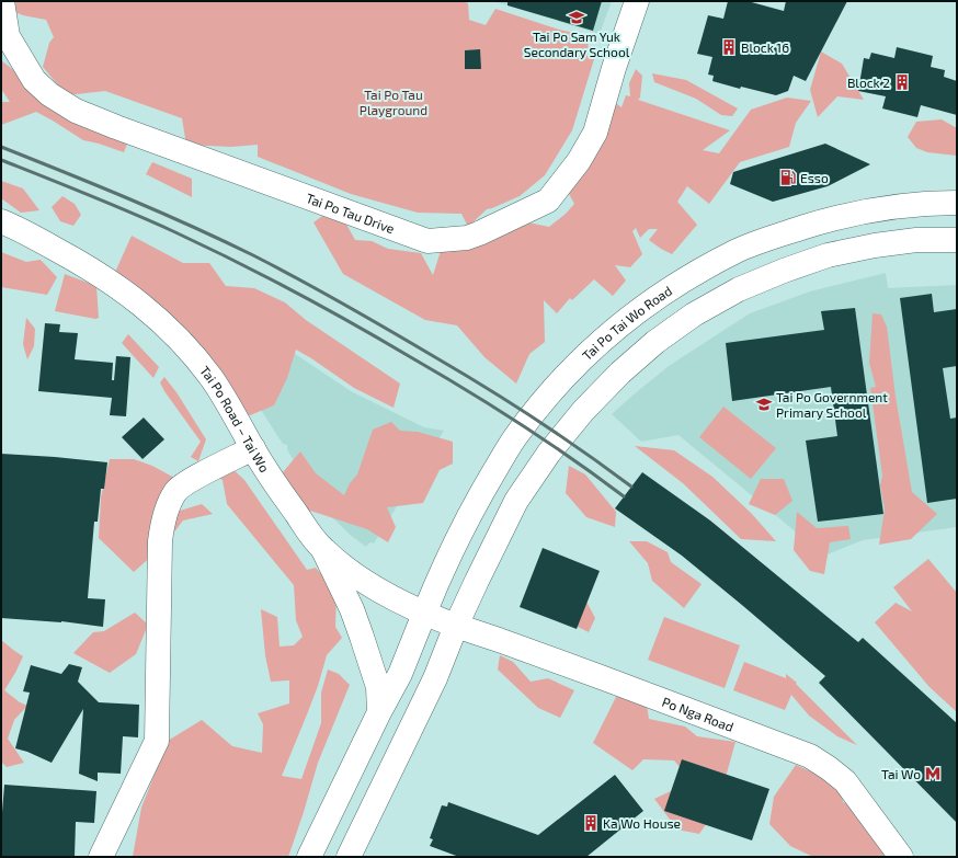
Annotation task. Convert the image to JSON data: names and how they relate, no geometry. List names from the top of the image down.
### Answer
{
  "streets": {
    "main road": [
      "Tai Po Tau Drive",
      "Tai Po Tai Wo Road",
      "Tai Po Road – Tai Wo",
      "Po Nga Road"
    ]
  },
  "crossings": [
    ["Tai Po Tai Wo Road", "Tai Po Road – Tai Wo"],
    ["Tai Po Road – Tai Wo", "Po Nga Road"]
  ],
  "parks": ["Tai Po Tau Playground"],
  "places": {
    "school or university": ["Tai Po Sam Yuk Secondary School", "Tai Po Government Primary School"],
    "building": ["Block 16", "Block 2", "Ka Wo House"],
    "fuel station": ["Esso"],
    "metro station": ["Tai Wo"]
  }
}
